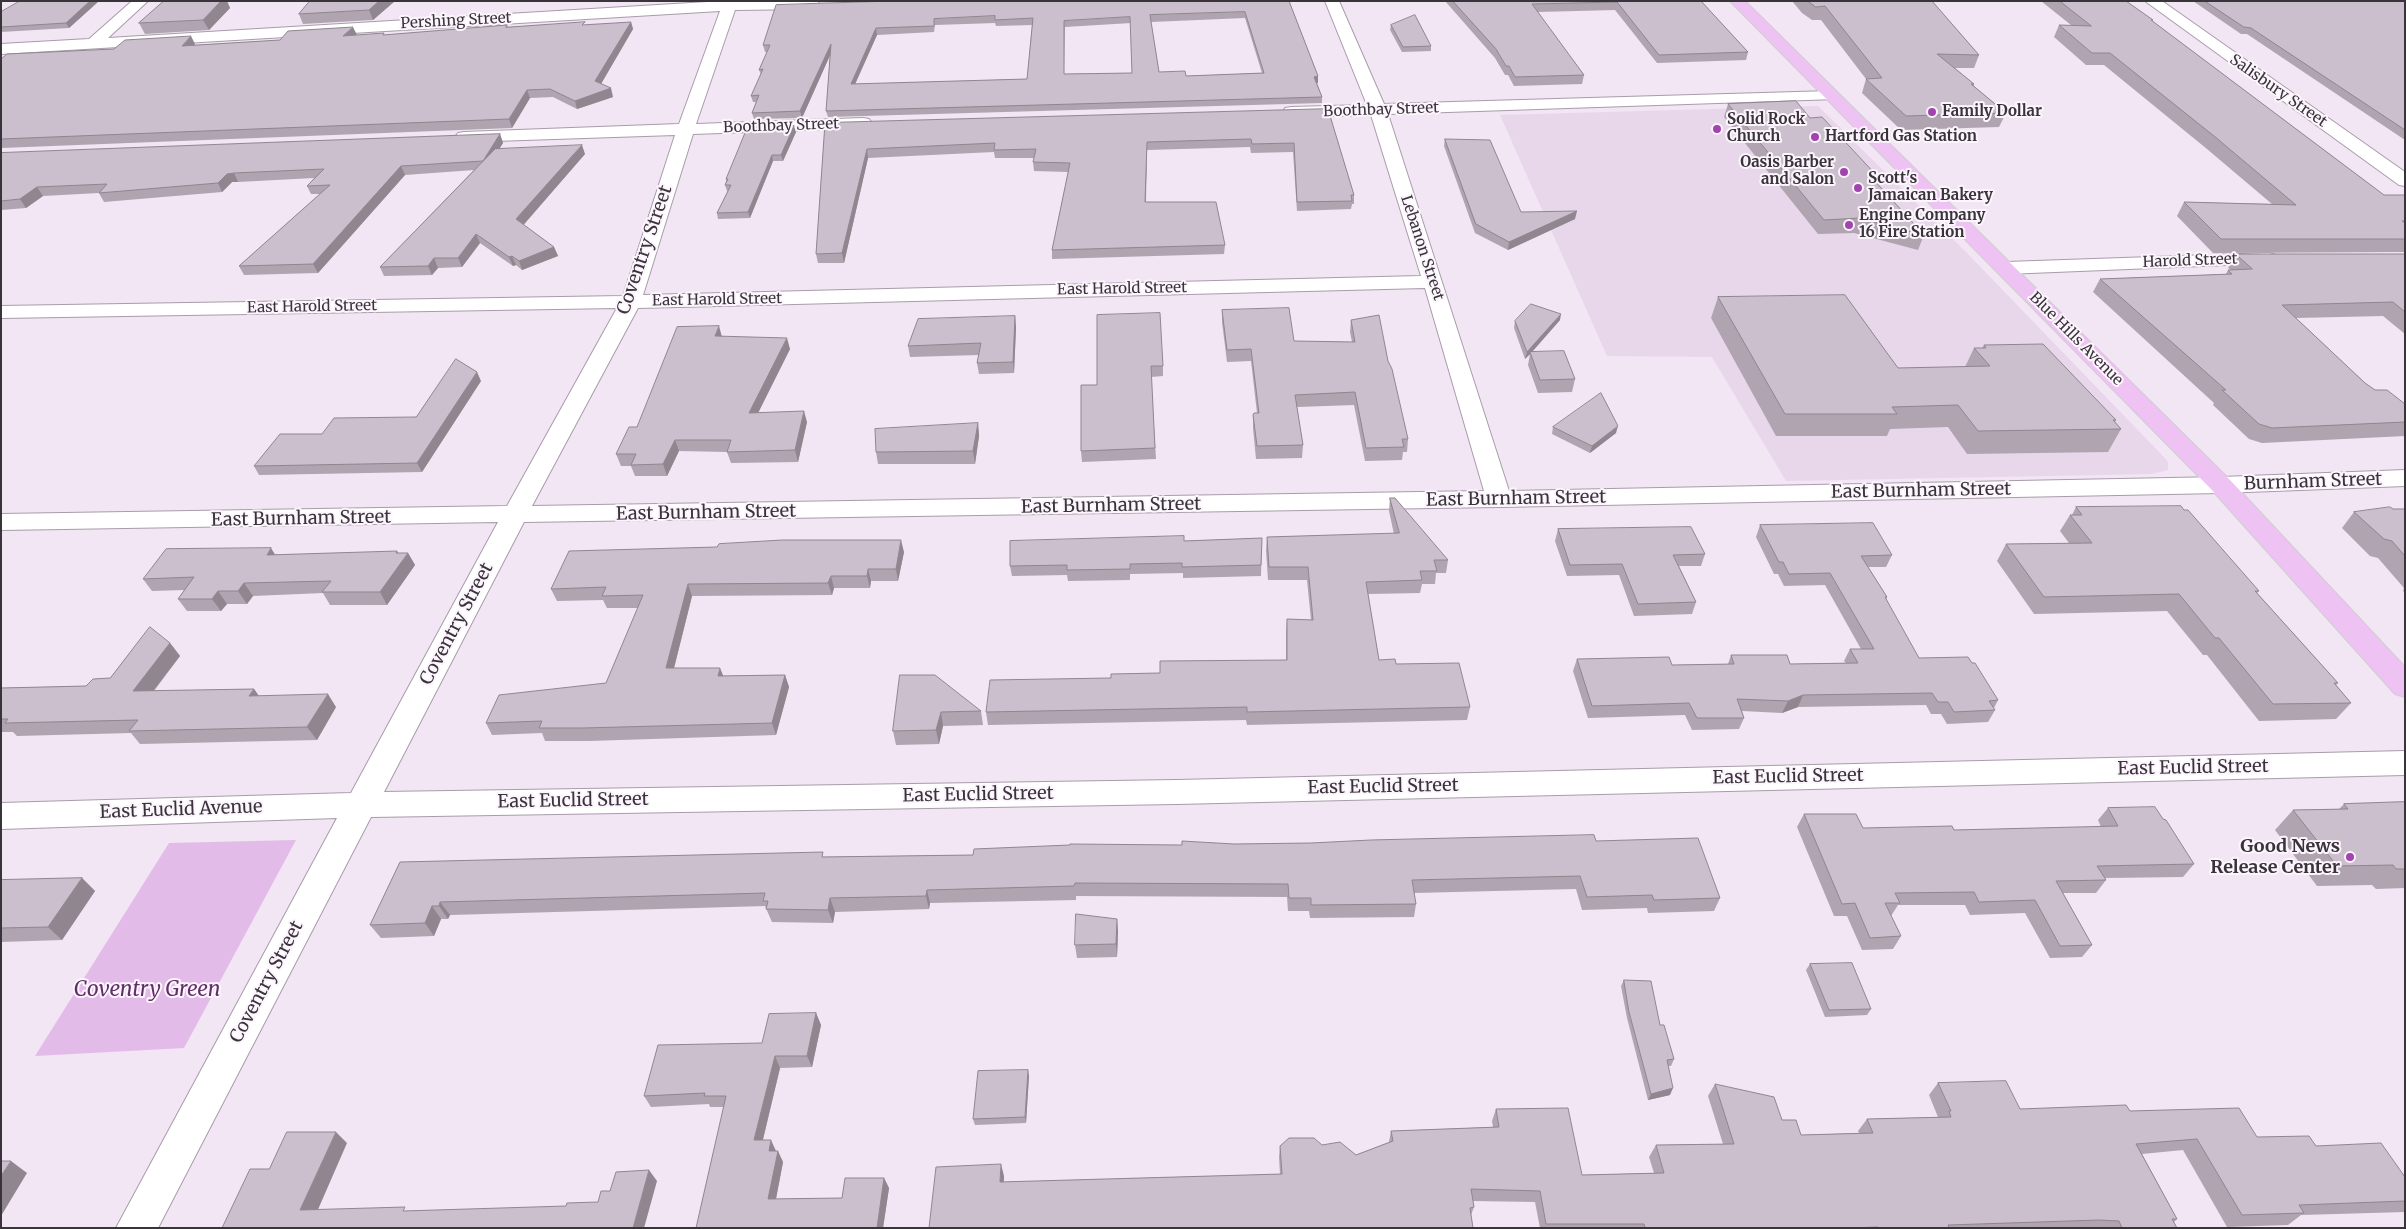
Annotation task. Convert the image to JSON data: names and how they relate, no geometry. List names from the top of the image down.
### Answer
{
  "streets": {
    "main road": ["Blue Hills Avenue"],
    "street": [
      "Pershing Street",
      "Salisbury Street",
      "Boothbay Street",
      "Lebanon Street",
      "Coventry Street",
      "Harold Street",
      "East Harold Street",
      "Burnham Street",
      "East Burnham Street",
      "East Euclid Street",
      "East Euclid Avenue"
    ]
  },
  "crossings": [
    ["Pershing Street", "Coventry Street"],
    ["Boothbay Street", "Lebanon Street"],
    ["Boothbay Street", "Coventry Street"],
    ["Boothbay Street", "Blue Hills Avenue"],
    ["Lebanon Street", "East Harold Street"],
    ["Lebanon Street", "East Burnham Street"],
    ["Coventry Street", "East Harold Street"],
    ["Coventry Street", "East Burnham Street"],
    ["Coventry Street", "East Euclid Street"],
    ["Coventry Street", "East Euclid Avenue"],
    ["Harold Street", "Blue Hills Avenue"],
    ["Blue Hills Avenue", "Burnham Street"],
    ["Blue Hills Avenue", "East Burnham Street"],
    ["Burnham Street", "East Burnham Street"],
    ["East Euclid Street", "East Euclid Avenue"]
  ],
  "parks": ["Coventry Green"],
  "places": [
    "Family Dollar",
    "Solid Rock Church",
    "Hartford Gas Station",
    "Oasis Barber and Salon",
    "Scott's Jamaican Bakery",
    "Engine Company 16 Fire Station",
    "Good News Release Center"
  ]
}
